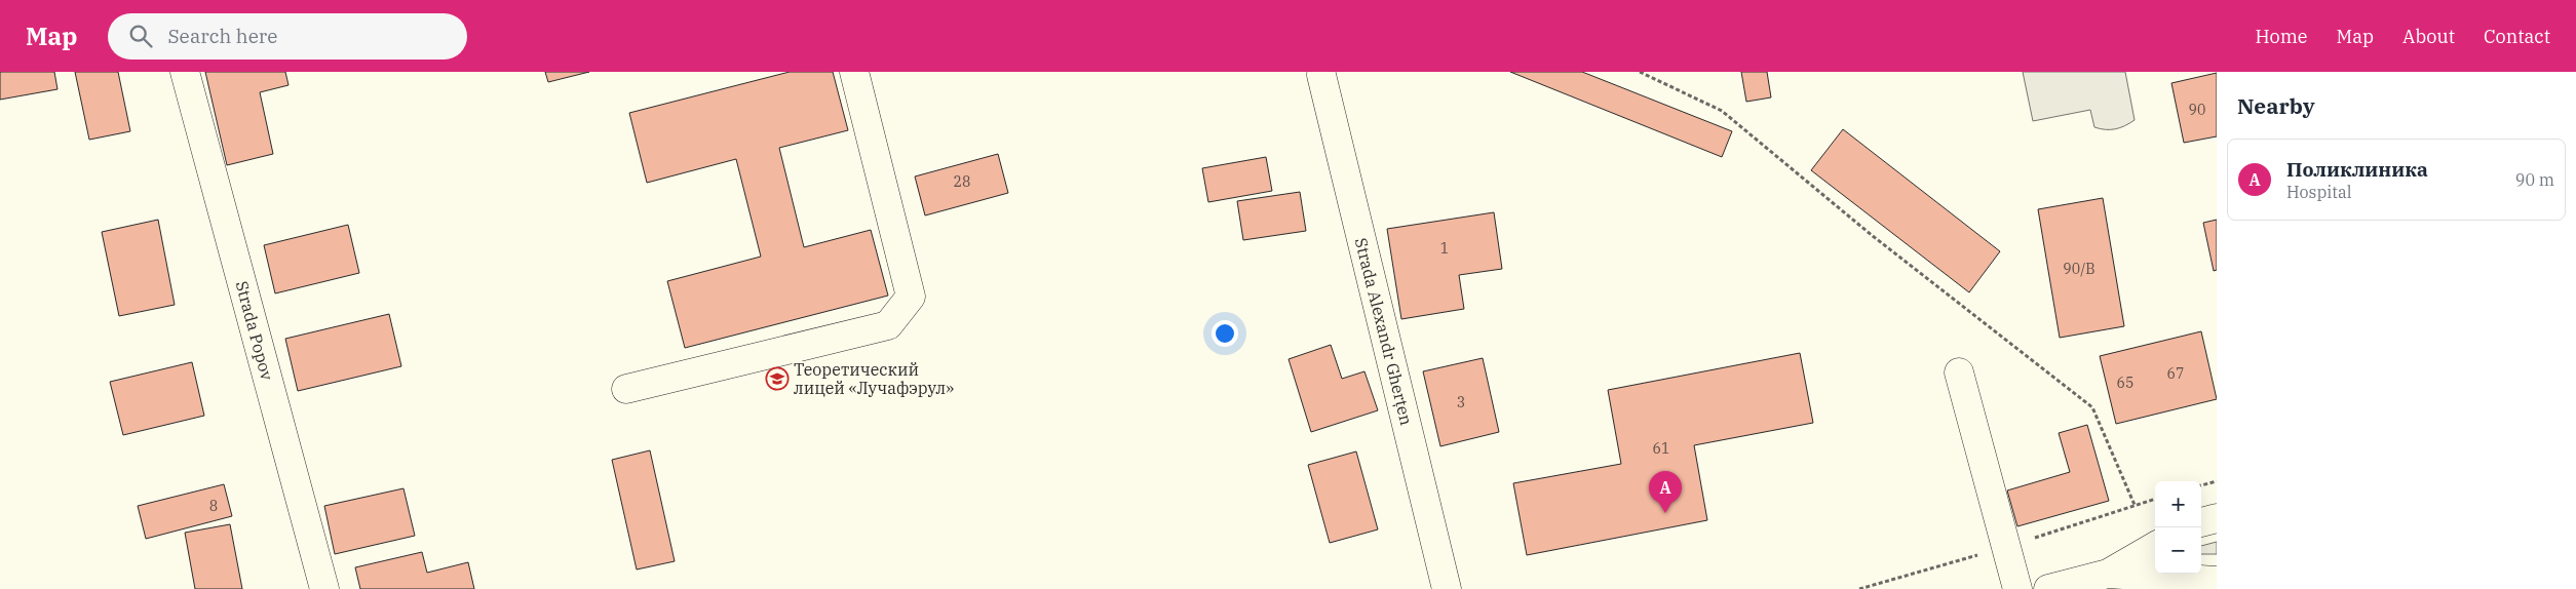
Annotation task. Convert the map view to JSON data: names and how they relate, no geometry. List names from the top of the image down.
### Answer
{
  "streets": {
    "street": ["Strada Popov", "Strada Alexandr Gherțen"]
  },
  "places": {
    "school or university": ["Теоретический лицей «Лучафэрул»"]
  },
  "house_numbers": [
    "90",
    "28",
    "1",
    "90/B",
    "67",
    "65",
    "3",
    "61",
    "8"
  ],
  "page": {
    "header": "Map",
    "search": "Search here",
    "nav": [
      "Home",
      "Map",
      "About",
      "Contact"
    ],
    "heading": "Nearby",
    "list": [
      {
        "mark": "A",
        "name": "Поликлиника",
        "note": "Hospital",
        "value": "90 m"
      }
    ],
    "pins": "A",
    "map_buttons": ["+", "−"]
  }
}
